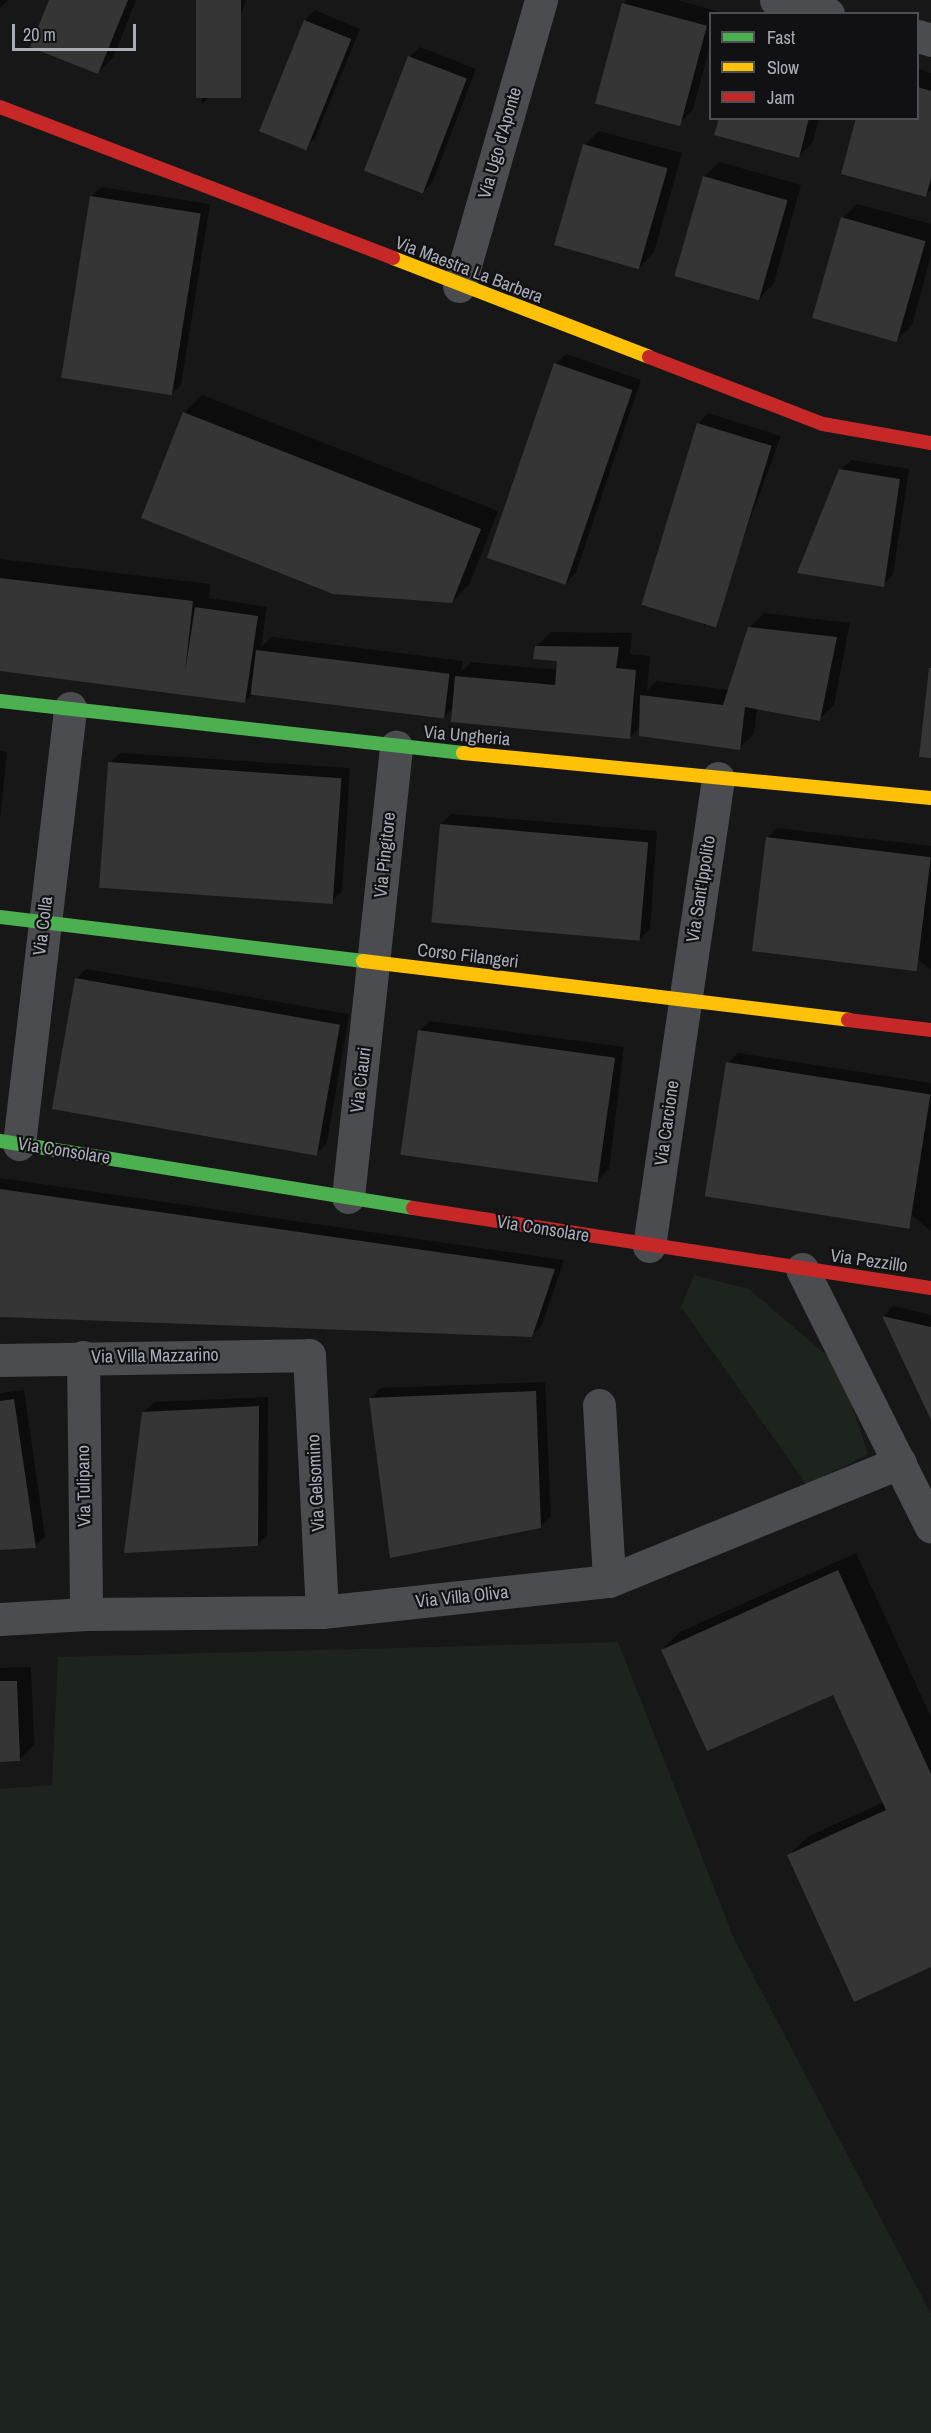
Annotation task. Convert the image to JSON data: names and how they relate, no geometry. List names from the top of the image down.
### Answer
{
  "streets": {
    "street": [
      "Via Ugo d'Aponte",
      "Via Maestra La Barbera",
      "Via Ungheria",
      "Via Pingitore",
      "Via Sant'Ippolito",
      "Via Colla",
      "Corso Filangeri",
      "Via Ciauri",
      "Via Carcione",
      "Via Consolare",
      "Via Pezzillo",
      "Via Villa Mazzarino",
      "Via Gelsomino",
      "Via Tulipano",
      "Via Villa Oliva"
    ]
  },
  "crossings": [
    ["Via Ugo d'Aponte", "Via Maestra La Barbera"],
    ["Via Ungheria", "Via Pingitore"],
    ["Via Ungheria", "Via Sant'Ippolito"],
    ["Via Ungheria", "Via Colla"],
    ["Via Pingitore", "Corso Filangeri"],
    ["Via Pingitore", "Via Ciauri"],
    ["Via Sant'Ippolito", "Corso Filangeri"],
    ["Via Sant'Ippolito", "Via Carcione"],
    ["Via Colla", "Corso Filangeri"],
    ["Via Colla", "Via Consolare"],
    ["Corso Filangeri", "Via Ciauri"],
    ["Corso Filangeri", "Via Carcione"],
    ["Via Ciauri", "Via Consolare"],
    ["Via Carcione", "Via Consolare"],
    ["Via Consolare", "Via Pezzillo"],
    ["Via Villa Mazzarino", "Via Gelsomino"],
    ["Via Villa Mazzarino", "Via Tulipano"],
    ["Via Gelsomino", "Via Villa Oliva"],
    ["Via Tulipano", "Via Villa Oliva"]
  ],
  "legend": ["Fast", "Slow", "Jam"],
  "scale_bar": "20 m"
}
